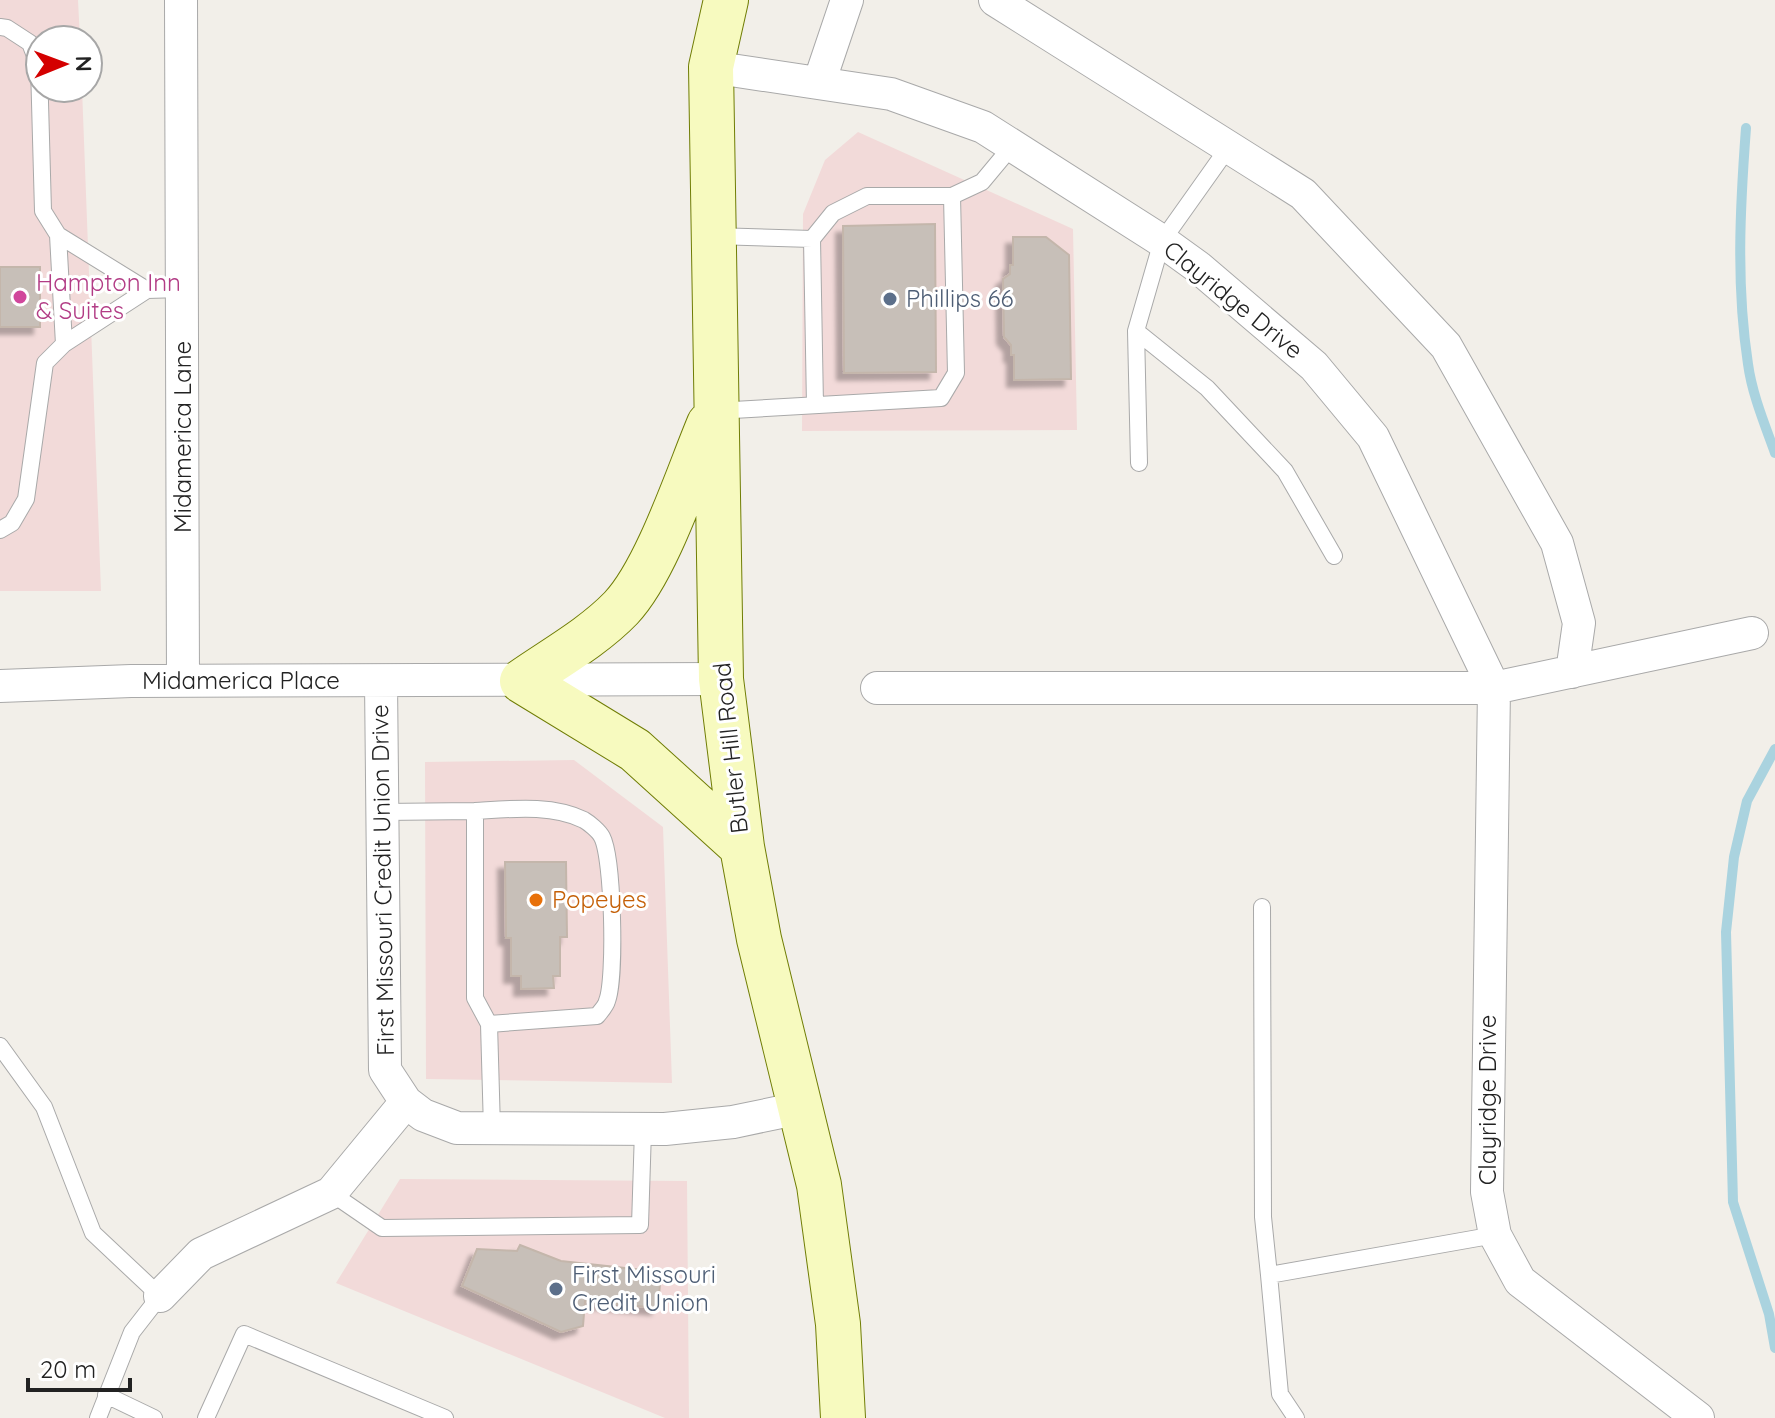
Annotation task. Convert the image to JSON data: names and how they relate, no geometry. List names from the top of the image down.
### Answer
{
  "streets": {
    "main road": ["Butler Hill Road"],
    "street": [
      "Clayridge Drive",
      "Midamerica Lane",
      "Midamerica Place",
      "First Missouri Credit Union Drive"
    ]
  },
  "crossings": [
    ["Clayridge Drive", "Butler Hill Road"],
    ["Midamerica Lane", "Midamerica Place"],
    ["Midamerica Place", "Butler Hill Road"],
    ["Midamerica Place", "First Missouri Credit Union Drive"],
    ["Butler Hill Road", "First Missouri Credit Union Drive"]
  ],
  "places": [
    "Hampton Inn & Suites",
    "Phillips 66",
    "Popeyes",
    "First Missouri Credit Union"
  ],
  "scale_bar": "20 m",
  "north": "right"
}
